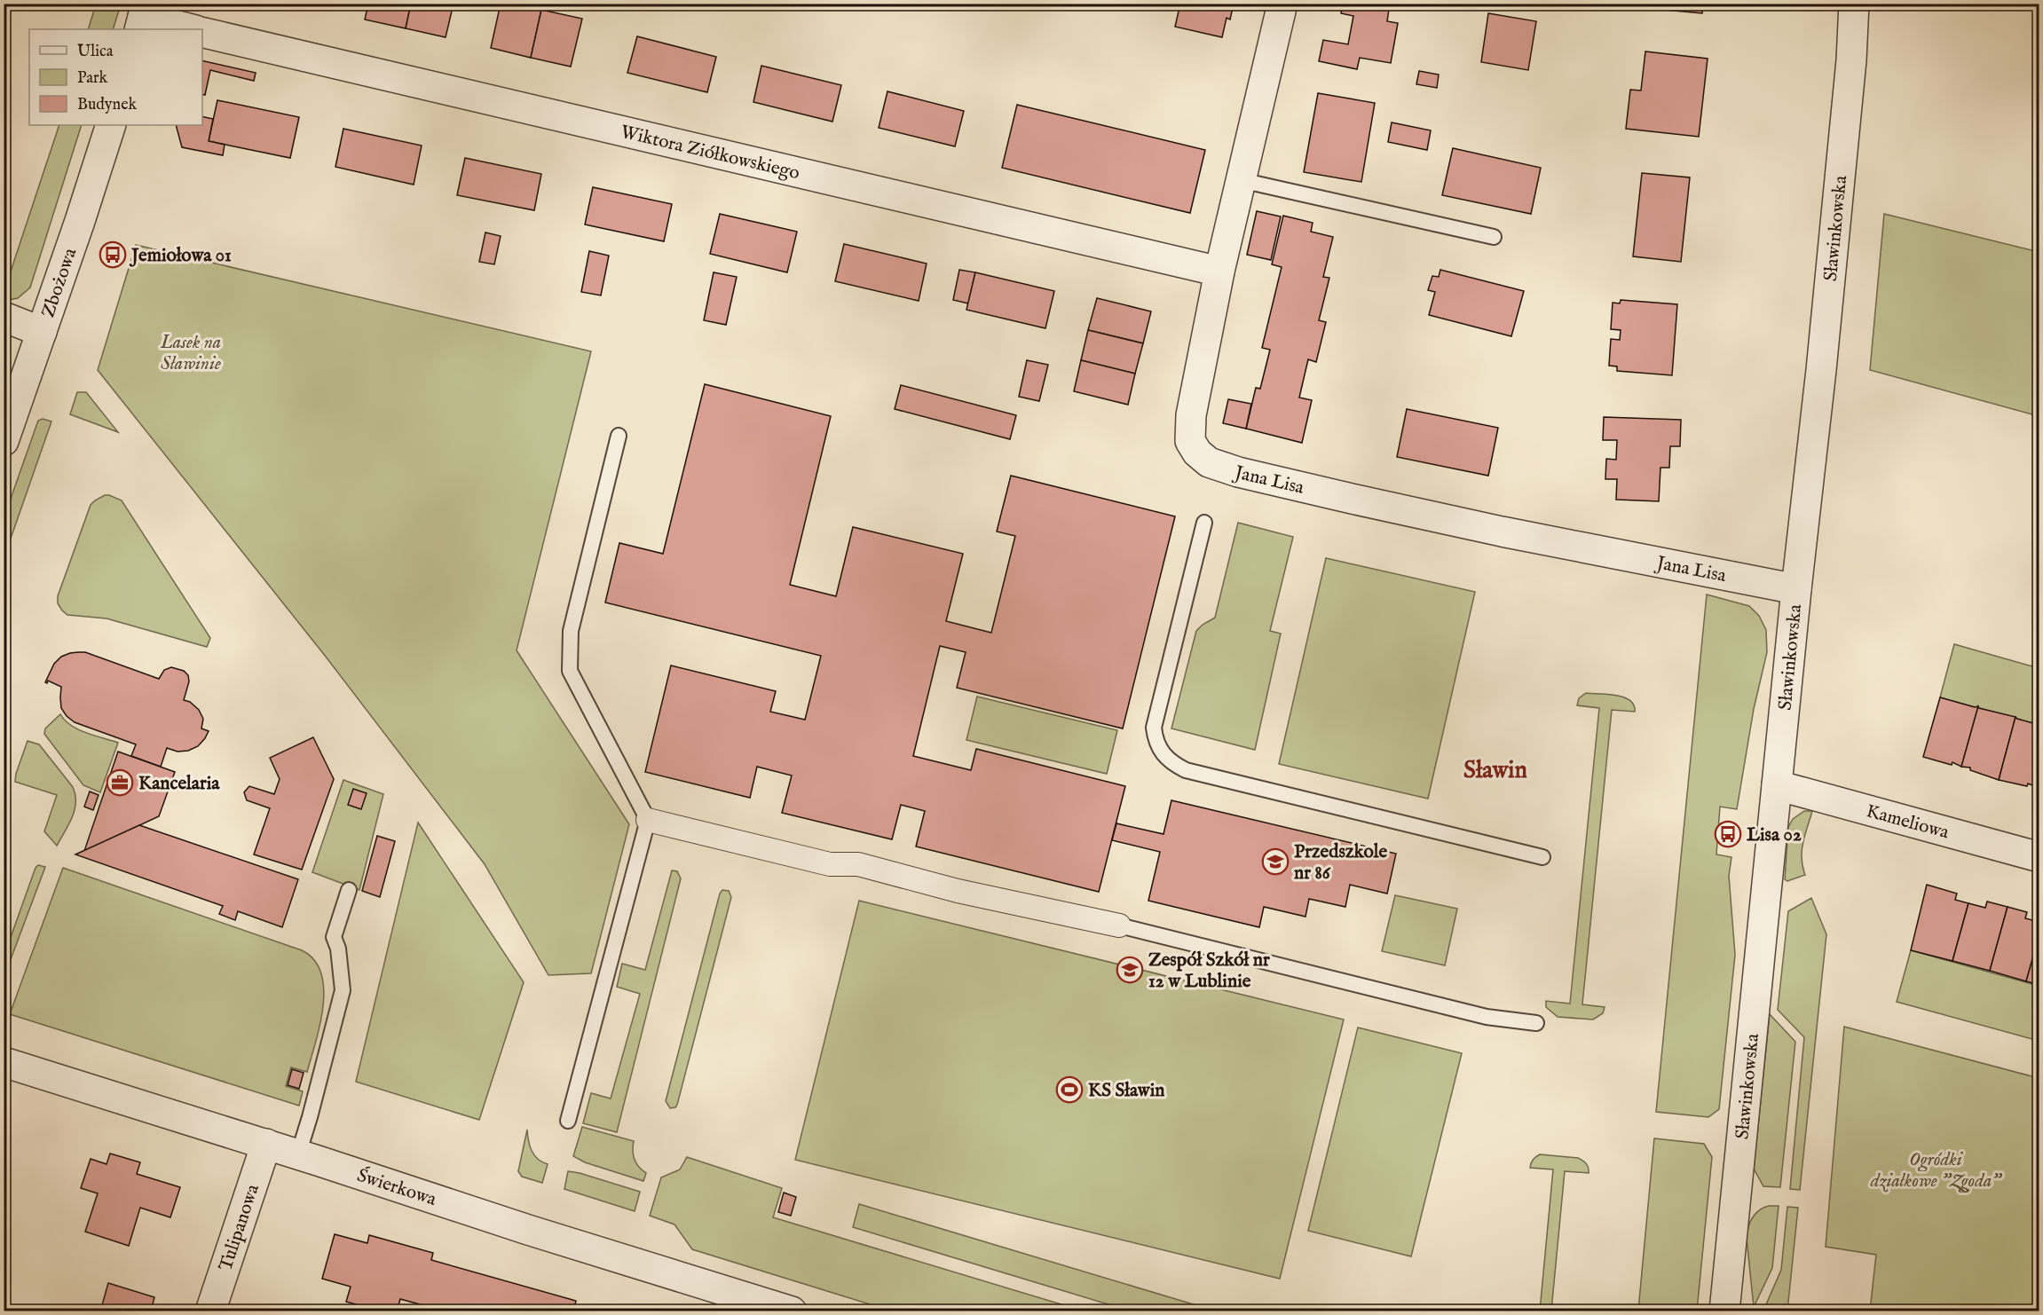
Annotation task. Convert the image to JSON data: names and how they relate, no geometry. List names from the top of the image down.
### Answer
{
  "streets": {
    "street": [
      "Wiktora Ziółkowskiego",
      "Sławinkowska",
      "Zbożowa",
      "Jana Lisa",
      "Kameliowa",
      "Świerkowa",
      "Tulipanowa"
    ]
  },
  "crossings": [
    ["Wiktora Ziółkowskiego", "Jana Lisa"],
    ["Sławinkowska", "Jana Lisa"],
    ["Sławinkowska", "Kameliowa"],
    ["Świerkowa", "Tulipanowa"]
  ],
  "districts": ["Sławin"],
  "parks": ["Lasek na Sławinie", "Ogródki działkowe \"Zgoda\""],
  "places": {
    "bus stop": ["Jemiołowa 01", "Lisa 02"],
    "office": ["Kancelaria"],
    "school or university": ["Przedszkole nr 86", "Zespół Szkół nr 12 w Lublinie"],
    "sports": ["KS Sławin"]
  },
  "legend": ["Ulica", "Park", "Budynek"]
}
